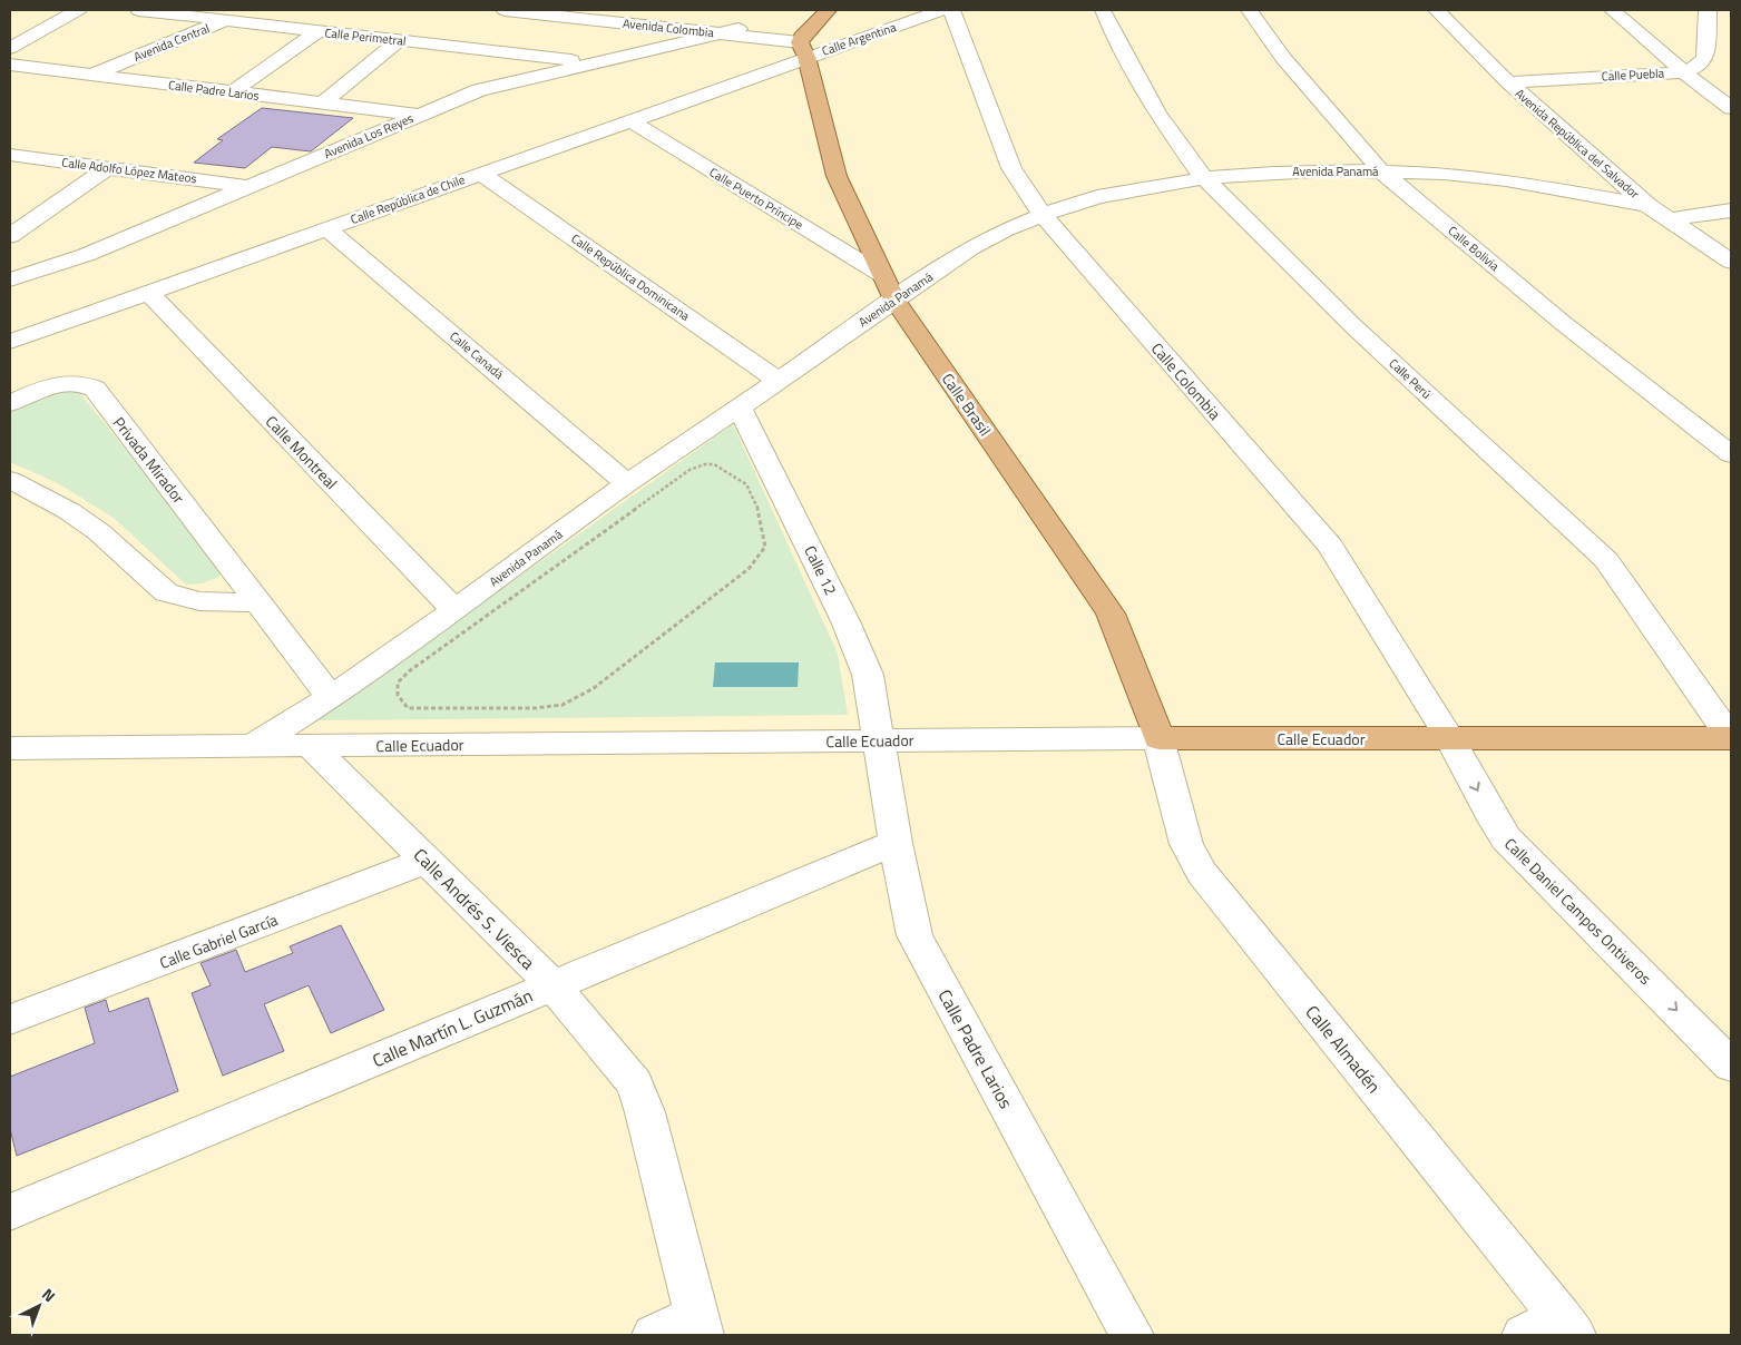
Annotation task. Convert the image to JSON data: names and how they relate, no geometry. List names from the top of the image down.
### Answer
{
  "streets": {
    "main road": ["Calle Brasil", "Calle Ecuador"],
    "street": [
      "Avenida Colombia",
      "Calle Perimetral",
      "Calle Argentina",
      "Avenida Central",
      "Calle Puebla",
      "Calle Padre Larios",
      "Avenida Los Reyes",
      "Avenida República del Salvador",
      "Calle Adolfo López Mateos",
      "Avenida Panamá",
      "Calle Puerto Príncipe",
      "Calle República de Chile",
      "Calle Bolivia",
      "Calle República Dominicana",
      "Calle Canadá",
      "Calle Perú",
      "Calle Colombia",
      "Calle Montreal",
      "Privada Mirador",
      "Calle 12",
      "Calle Andrés S. Viesca",
      "Calle Daniel Campos Ontiveros",
      "Calle Gabriel García",
      "Calle Martín L. Guzmán",
      "Calle Almadén"
    ]
  },
  "crossings": [
    ["Avenida Colombia", "Calle Argentina"],
    ["Avenida Colombia", "Avenida Los Reyes"],
    ["Avenida Colombia", "Calle República de Chile"],
    ["Avenida Colombia", "Calle Brasil"],
    ["Calle Perimetral", "Avenida Central"],
    ["Calle Perimetral", "Avenida Los Reyes"],
    ["Calle Argentina", "Calle República de Chile"],
    ["Calle Argentina", "Calle Brasil"],
    ["Avenida Central", "Calle Padre Larios"],
    ["Calle Puebla", "Avenida República del Salvador"],
    ["Calle Padre Larios", "Avenida Los Reyes"],
    ["Calle Padre Larios", "Calle 12"],
    ["Calle Padre Larios", "Calle Ecuador"],
    ["Calle Padre Larios", "Calle Martín L. Guzmán"],
    ["Avenida Los Reyes", "Calle Adolfo López Mateos"],
    ["Avenida República del Salvador", "Avenida Panamá"],
    ["Avenida Panamá", "Calle Bolivia"],
    ["Avenida Panamá", "Calle República Dominicana"],
    ["Avenida Panamá", "Calle Canadá"],
    ["Avenida Panamá", "Calle Perú"],
    ["Avenida Panamá", "Calle Colombia"],
    ["Avenida Panamá", "Calle Brasil"],
    ["Avenida Panamá", "Calle Montreal"],
    ["Avenida Panamá", "Privada Mirador"],
    ["Avenida Panamá", "Calle 12"],
    ["Avenida Panamá", "Calle Ecuador"],
    ["Calle Puerto Príncipe", "Calle República de Chile"],
    ["Calle Puerto Príncipe", "Calle Brasil"],
    ["Calle República de Chile", "Calle República Dominicana"],
    ["Calle República de Chile", "Calle Canadá"],
    ["Calle República de Chile", "Calle Brasil"],
    ["Calle República de Chile", "Calle Montreal"],
    ["Calle Perú", "Calle Ecuador"],
    ["Calle Colombia", "Calle Ecuador"],
    ["Calle Colombia", "Calle Daniel Campos Ontiveros"],
    ["Calle Brasil", "Calle Ecuador"],
    ["Calle Brasil", "Calle Almadén"],
    ["Calle 12", "Calle Ecuador"],
    ["Calle Ecuador", "Calle Andrés S. Viesca"],
    ["Calle Ecuador", "Calle Daniel Campos Ontiveros"],
    ["Calle Ecuador", "Calle Almadén"],
    ["Calle Andrés S. Viesca", "Calle Gabriel García"],
    ["Calle Andrés S. Viesca", "Calle Martín L. Guzmán"]
  ],
  "one_way": ["Calle Daniel Campos Ontiveros"],
  "north": "top right"
}
